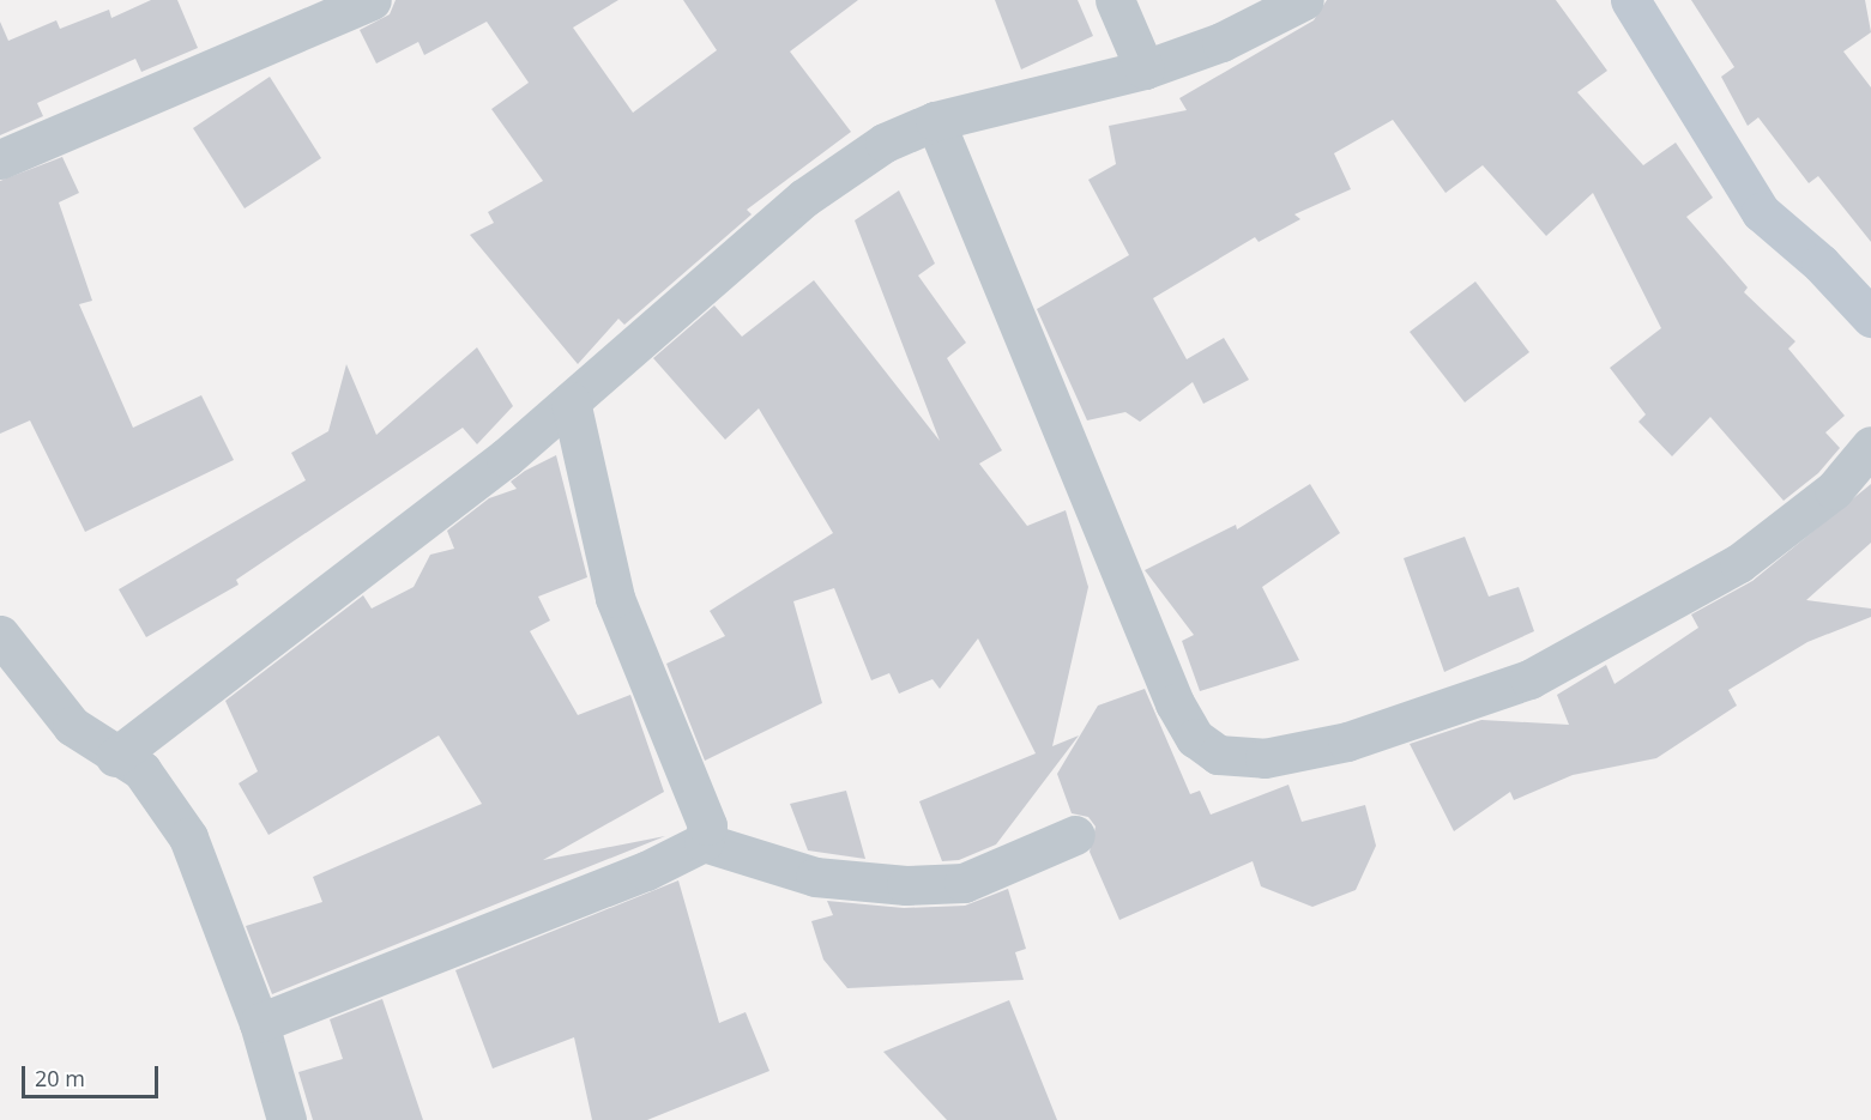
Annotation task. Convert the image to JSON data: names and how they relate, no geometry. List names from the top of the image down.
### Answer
{
  "scale_bar": "20 m"
}
